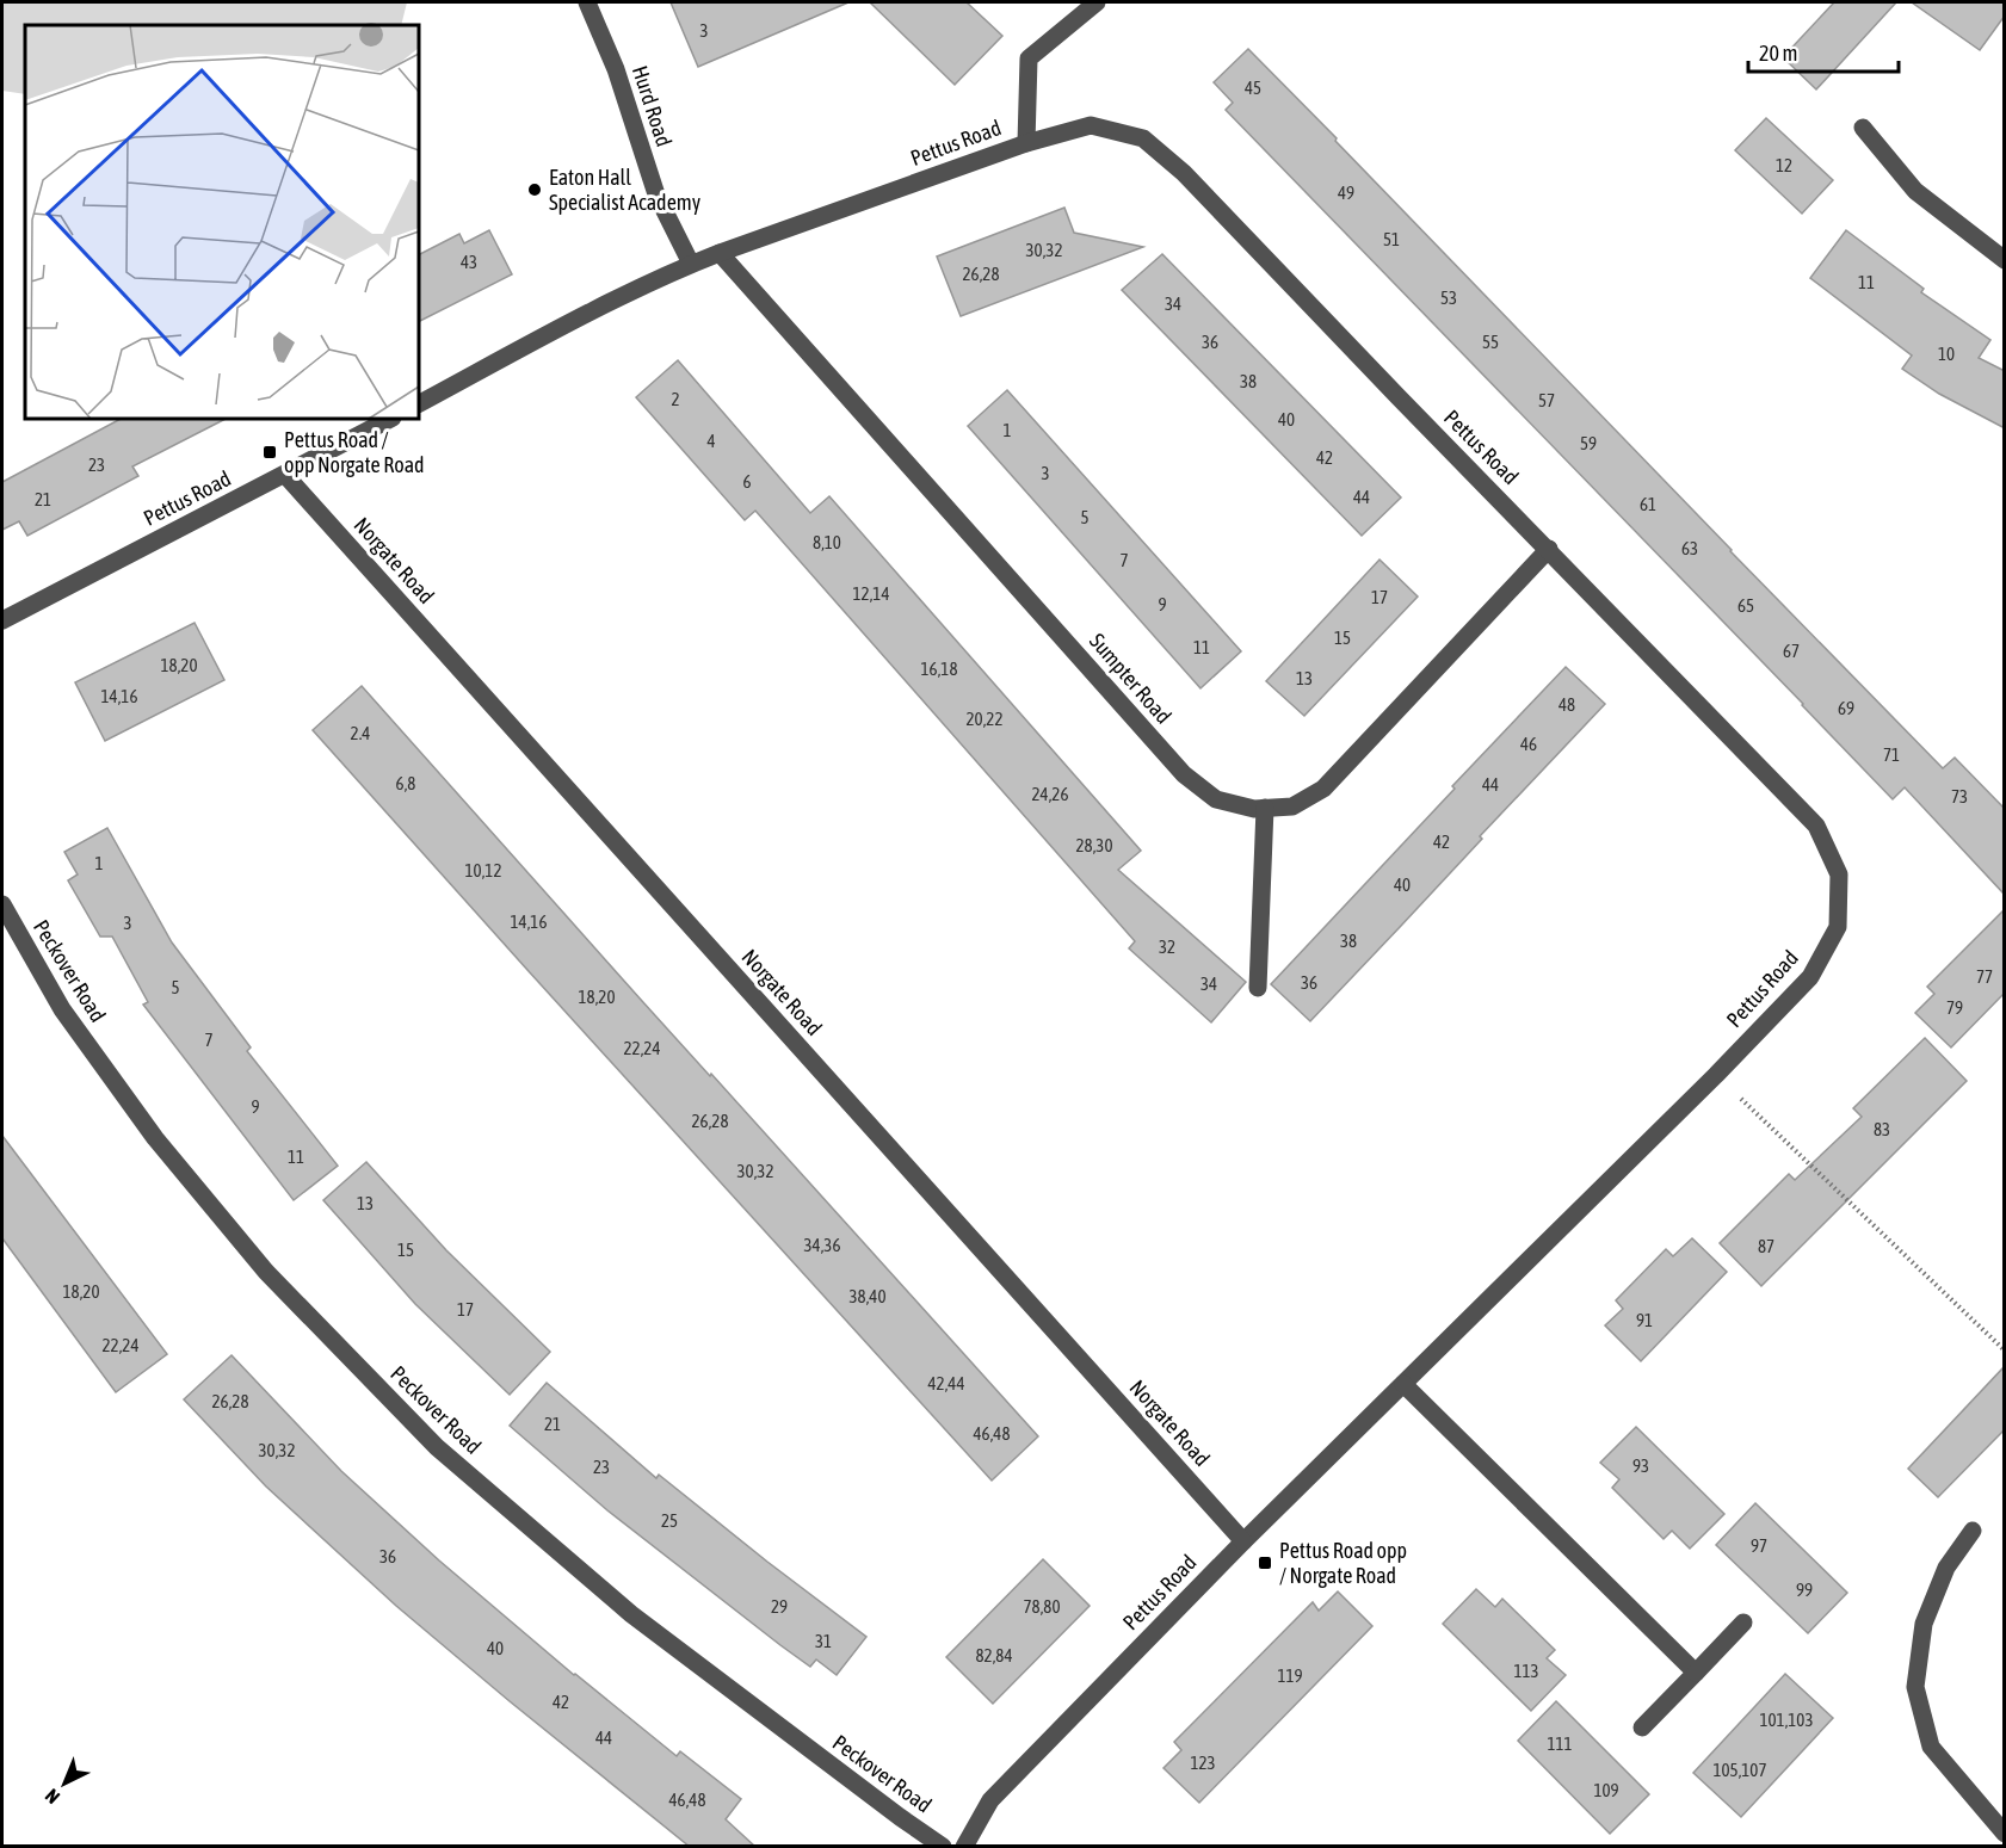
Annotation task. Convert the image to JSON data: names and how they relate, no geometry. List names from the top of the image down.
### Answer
{
  "streets": {
    "street": [
      "Hurd Road",
      "Pettus Road",
      "Norgate Road",
      "Sumpter Road",
      "Peckover Road"
    ]
  },
  "crossings": [
    ["Hurd Road", "Pettus Road"],
    ["Pettus Road", "Norgate Road"],
    ["Pettus Road", "Sumpter Road"]
  ],
  "places": {
    "other": ["Eaton Hall Specialist Academy"],
    "transit": ["Pettus Road / opp Norgate Road", "Pettus Road opp / Norgate Road"]
  },
  "house_numbers": [
    "3",
    "45",
    "12",
    "49",
    "51",
    "30,32",
    "43",
    "26,28",
    "11",
    "53",
    "34",
    "36",
    "55",
    "10",
    "38",
    "2",
    "57",
    "40",
    "1",
    "4",
    "59",
    "42",
    "23",
    "3",
    "6",
    "44",
    "21",
    "61",
    "5",
    "8,10",
    "63",
    "7",
    "12,14",
    "17",
    "9",
    "65",
    "15",
    "11",
    "67",
    "18,20",
    "16,18",
    "13",
    "14,16",
    "48",
    "69",
    "20,22",
    "2.4",
    "46",
    "71",
    "6,8",
    "44",
    "24,26",
    "73",
    "42",
    "28,30",
    "1",
    "10,12",
    "40",
    "14,16",
    "3",
    "38",
    "32",
    "77",
    "36",
    "34",
    "5",
    "18,20",
    "79",
    "7",
    "22,24",
    "9",
    "26,28",
    "83",
    "11",
    "30,32",
    "13",
    "34,36",
    "87",
    "15",
    "18,20",
    "38,40",
    "17",
    "91",
    "22,24",
    "42,44",
    "26,28",
    "21",
    "46,48",
    "30,32",
    "93",
    "23",
    "25",
    "97",
    "36",
    "99",
    "29",
    "78,80",
    "31",
    "40",
    "82,84",
    "113",
    "119",
    "42",
    "101,103",
    "44",
    "111",
    "123",
    "105,107",
    "109",
    "46,48"
  ],
  "scale_bar": "20 m",
  "north": "bottom left"
}
